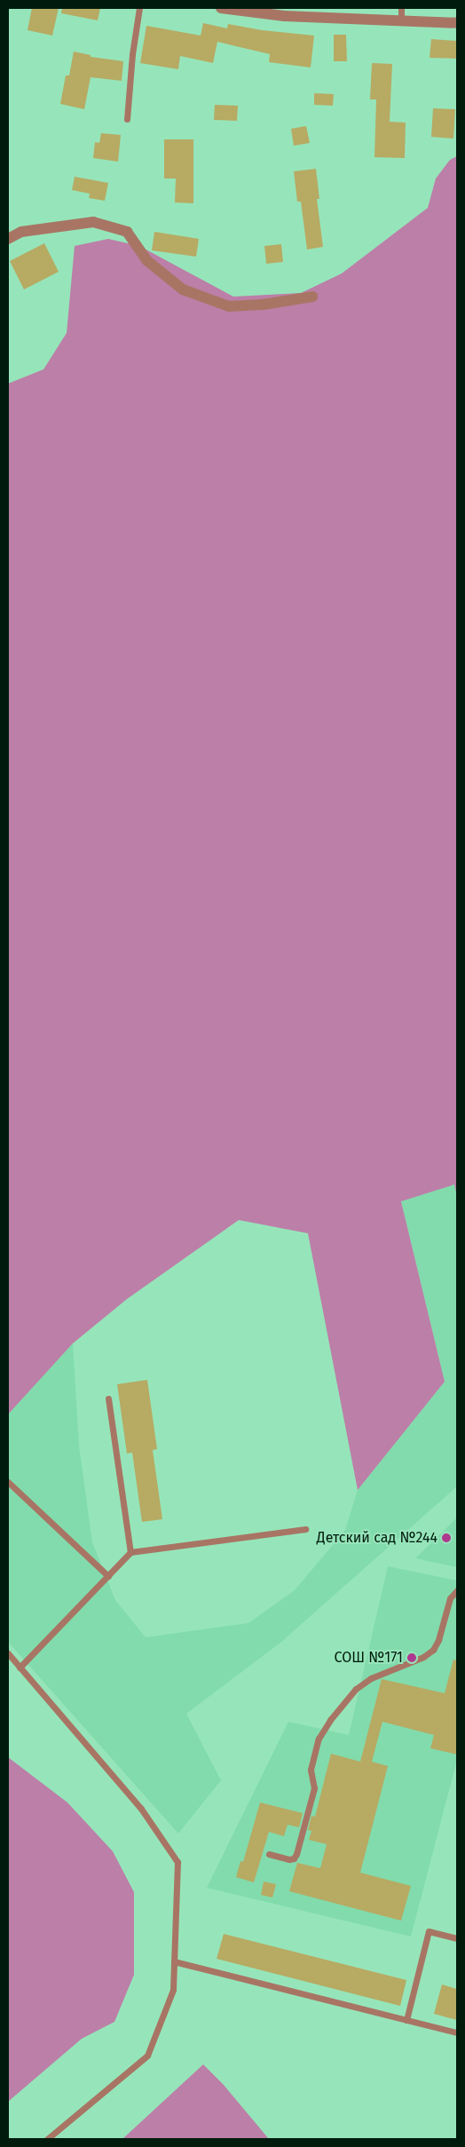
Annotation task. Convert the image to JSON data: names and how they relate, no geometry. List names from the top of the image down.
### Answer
{
  "places": ["Детский сад №244", "СОШ №171"]
}
